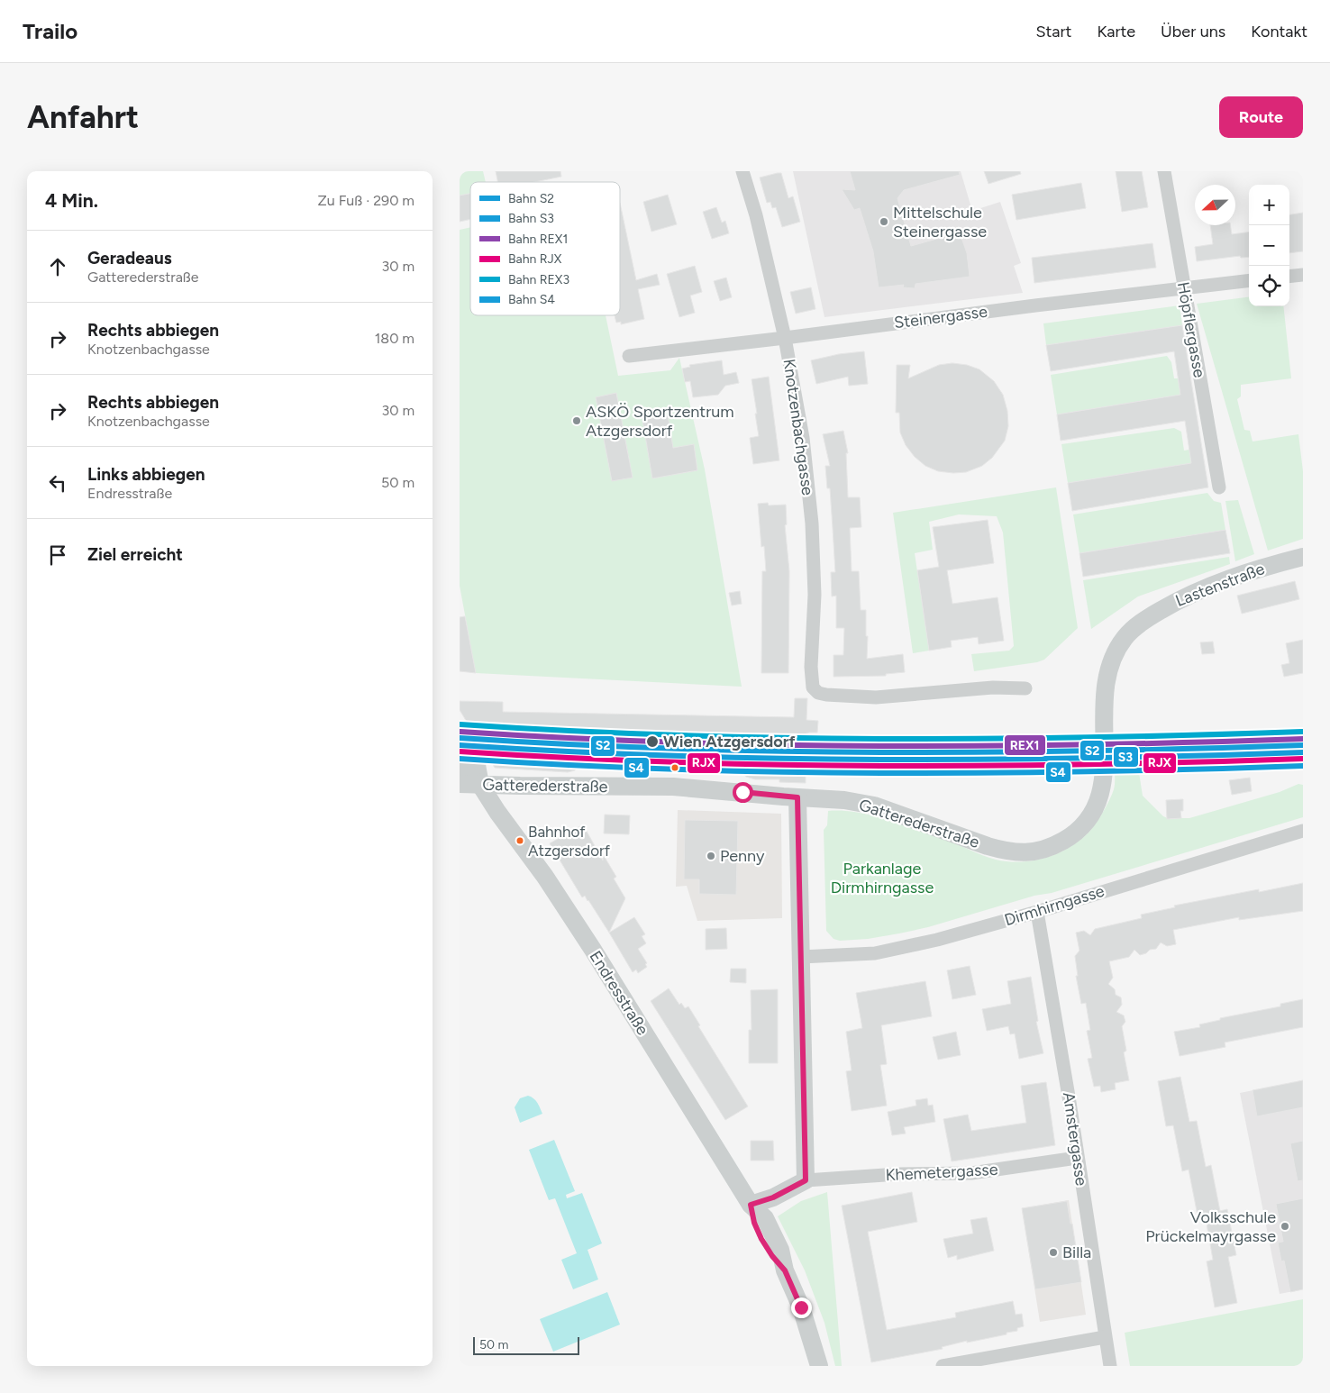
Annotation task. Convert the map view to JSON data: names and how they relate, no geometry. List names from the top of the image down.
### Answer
{
  "streets": {
    "street": [
      "Steinergasse",
      "Höpflergasse",
      "Knotzenbachgasse",
      "Lastenstraße",
      "Gatterederstraße",
      "Dirmhirngasse",
      "Endresstraße",
      "Amstergasse",
      "Khemetergasse"
    ]
  },
  "crossings": [
    ["Steinergasse", "Höpflergasse"],
    ["Steinergasse", "Knotzenbachgasse"],
    ["Lastenstraße", "Gatterederstraße"],
    ["Gatterederstraße", "Endresstraße"],
    ["Dirmhirngasse", "Amstergasse"],
    ["Amstergasse", "Khemetergasse"]
  ],
  "parks": ["Parkanlage Dirmhirngasse"],
  "places": [
    "Mittelschule Steinergasse",
    "ASKÖ Sportzentrum Atzgersdorf",
    "Wien Atzgersdorf",
    "Bahnhof Atzgersdorf",
    "Penny",
    "Volksschule Prückelmayrgasse",
    "Billa"
  ],
  "lines": [
    "rail line REX3",
    "rail line REX1",
    "rail line S2",
    "rail line S3",
    "rail line RJX",
    "rail line S4"
  ],
  "legend": [
    "Bahn S2",
    "Bahn S3",
    "Bahn REX1",
    "Bahn RJX",
    "Bahn REX3",
    "Bahn S4"
  ],
  "scale_bar": "50 m",
  "north": "left",
  "page": {
    "header": "Trailo",
    "nav": [
      "Start",
      "Karte",
      "Über uns",
      "Kontakt"
    ],
    "buttons": "Route",
    "title": "Anfahrt",
    "heading": ["4 Min.", "Zu Fuß · 290 m"],
    "map_buttons": ["+", "−"],
    "list": [
      ["Geradeaus", "Gatterederstraße", "30 m"],
      ["Rechts abbiegen", "Knotzenbachgasse", "180 m"],
      ["Rechts abbiegen", "Knotzenbachgasse", "30 m"],
      ["Links abbiegen", "Endresstraße", "50 m"],
      "Ziel erreicht"
    ],
    "scale": "50 m"
  }
}
